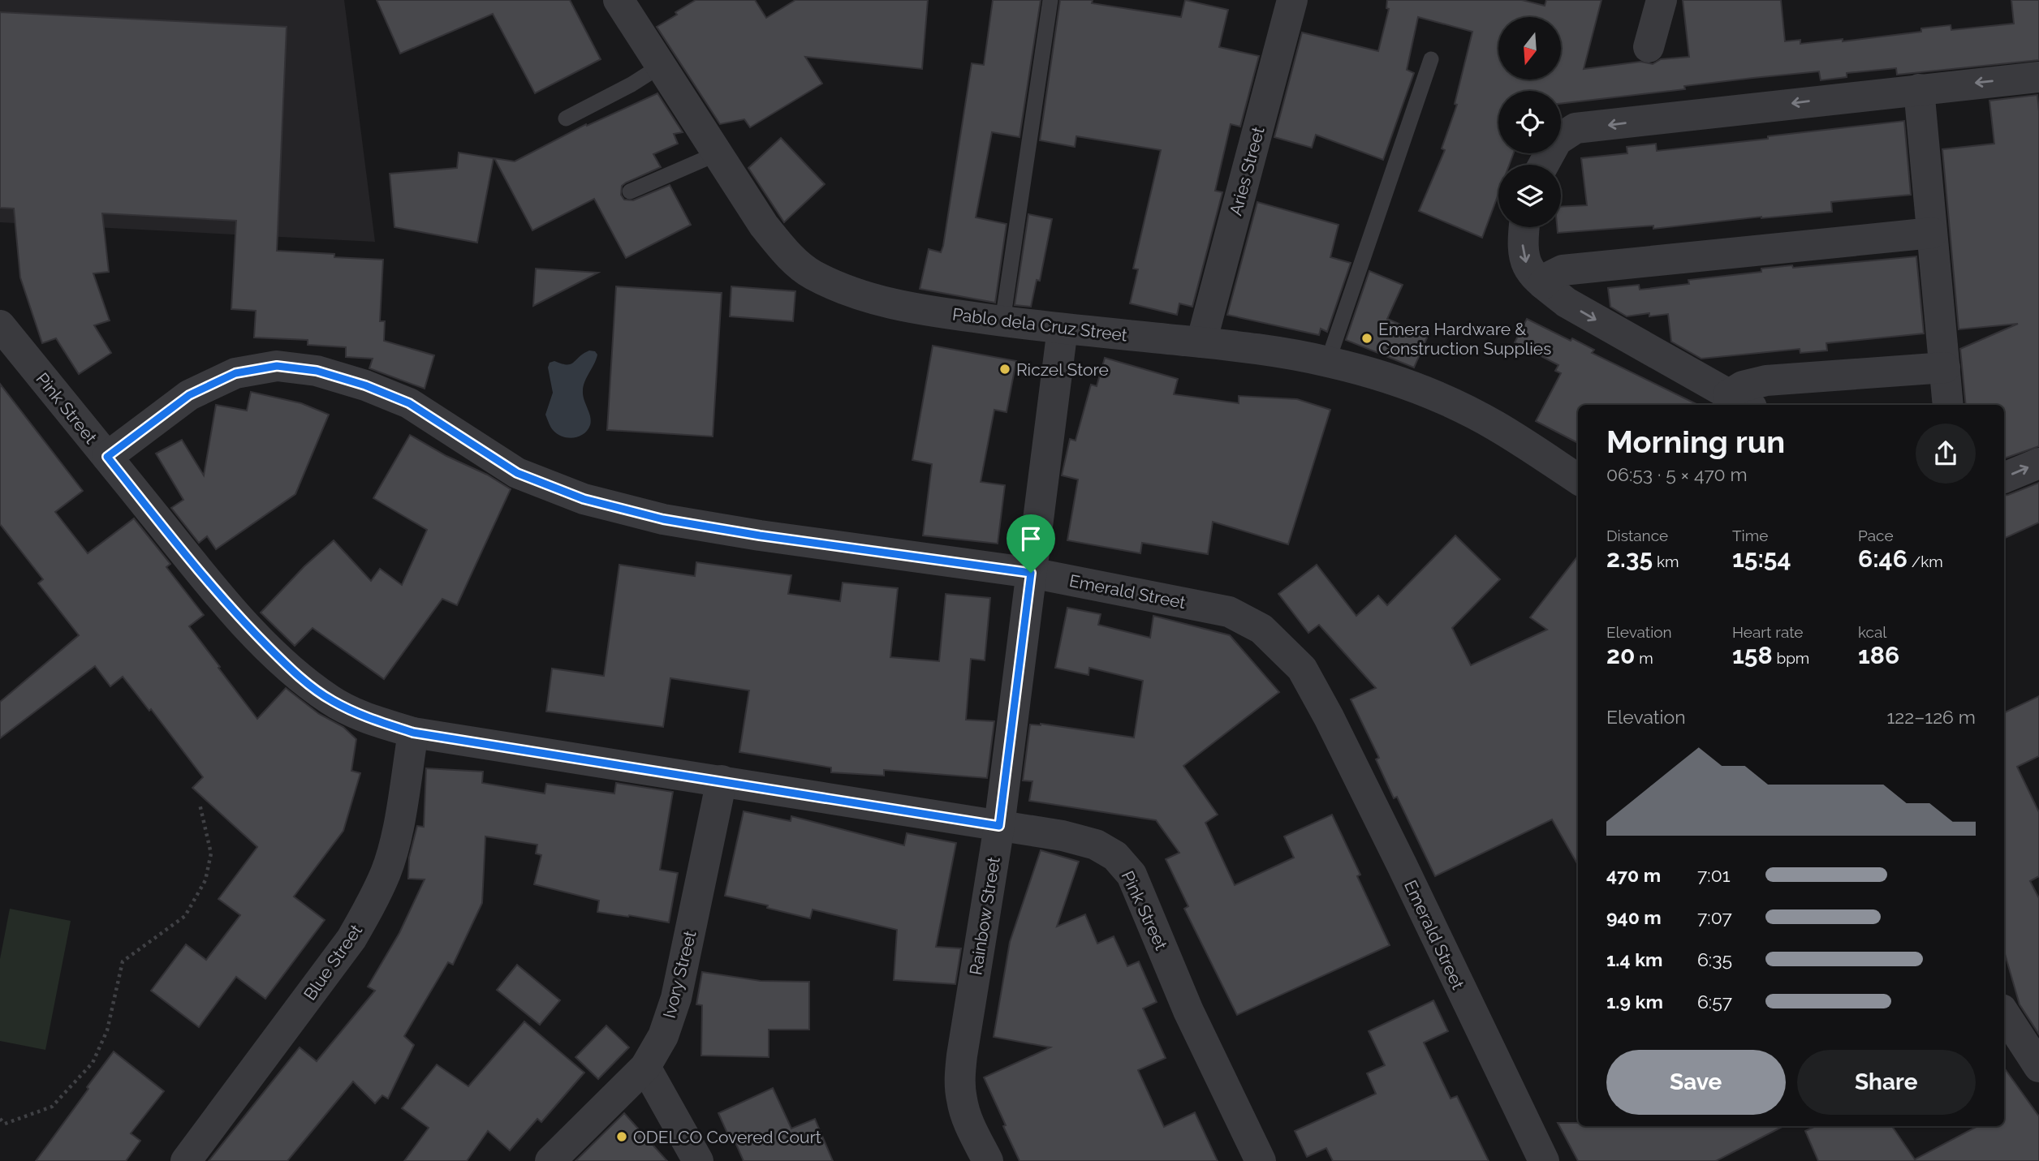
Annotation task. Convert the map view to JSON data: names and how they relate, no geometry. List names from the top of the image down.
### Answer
{
  "streets": {
    "street": [
      "Aries Street",
      "Pablo dela Cruz Street",
      "Pink Street",
      "Emerald Street",
      "Rainbow Street",
      "Blue Street",
      "Ivory Street"
    ]
  },
  "crossings": [
    ["Aries Street", "Pablo dela Cruz Street"],
    ["Pablo dela Cruz Street", "Rainbow Street"],
    ["Pink Street", "Emerald Street"],
    ["Pink Street", "Rainbow Street"],
    ["Pink Street", "Blue Street"],
    ["Pink Street", "Ivory Street"],
    ["Emerald Street", "Rainbow Street"]
  ],
  "places": ["Emera Hardware & Construction Supplies", "Riczel Store", "ODELCO Covered Court"],
  "north": "bottom",
  "page": {
    "heading": ["Morning run", "06:53 · 5 × 470 m"],
    "stats": [
      ["Distance", "2.35 km"],
      ["Time", "15:54"],
      ["Pace", "6:46 /km"],
      ["Elevation", "20 m"],
      ["Heart rate", "158 bpm"],
      ["kcal", "186"]
    ],
    "chart": ["Elevation", "122–126 m"],
    "list": [
      {
        "name": "470 m",
        "note": "7:01"
      },
      {
        "name": "940 m",
        "note": "7:07"
      },
      {
        "name": "1.4 km",
        "note": "6:35"
      },
      {
        "name": "1.9 km",
        "note": "6:57"
      }
    ],
    "buttons": ["Save", "Share"]
  }
}
